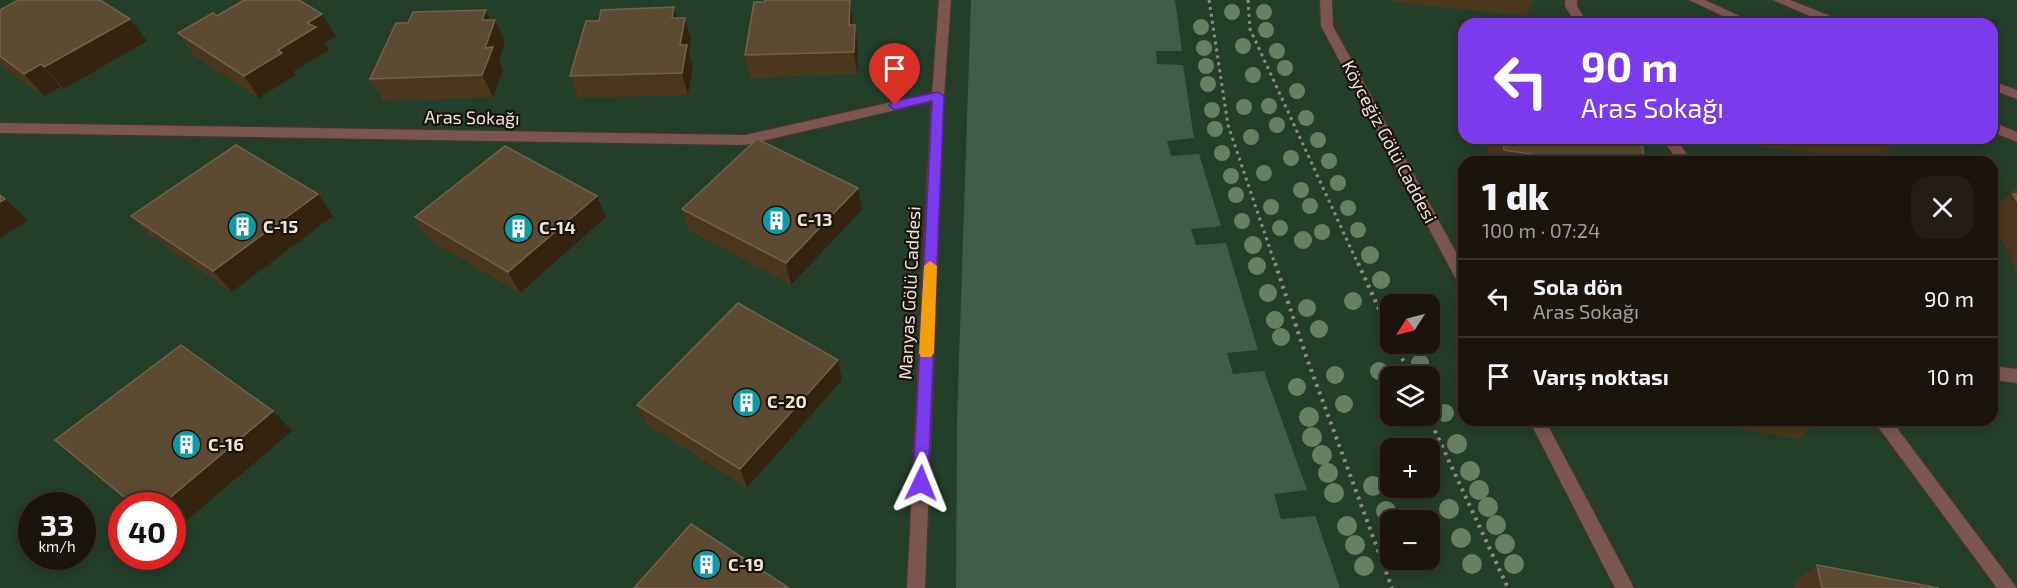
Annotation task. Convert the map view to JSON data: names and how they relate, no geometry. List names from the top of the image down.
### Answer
{
  "streets": {
    "street": ["Aras Sokağı", "Köyceğiz Gölü Caddesi", "Manyas Gölü Caddesi"]
  },
  "crossings": [
    ["Aras Sokağı", "Manyas Gölü Caddesi"]
  ],
  "places": {
    "building": [
      "C-13",
      "C-15",
      "C-14",
      "C-20",
      "C-16",
      "C-19"
    ]
  },
  "north": "bottom left",
  "page": {
    "turn": ["90 m", "Aras Sokağı"],
    "heading": ["1 dk", "100 m · 07:24"],
    "list": [
      {
        "name": "Sola dön",
        "note": "Aras Sokağı",
        "value": "90 m"
      },
      {
        "name": "Varış noktası",
        "value": "10 m"
      }
    ],
    "map_buttons": ["+", "−"],
    "speed": "33 km/h",
    "limit": "40"
  }
}
